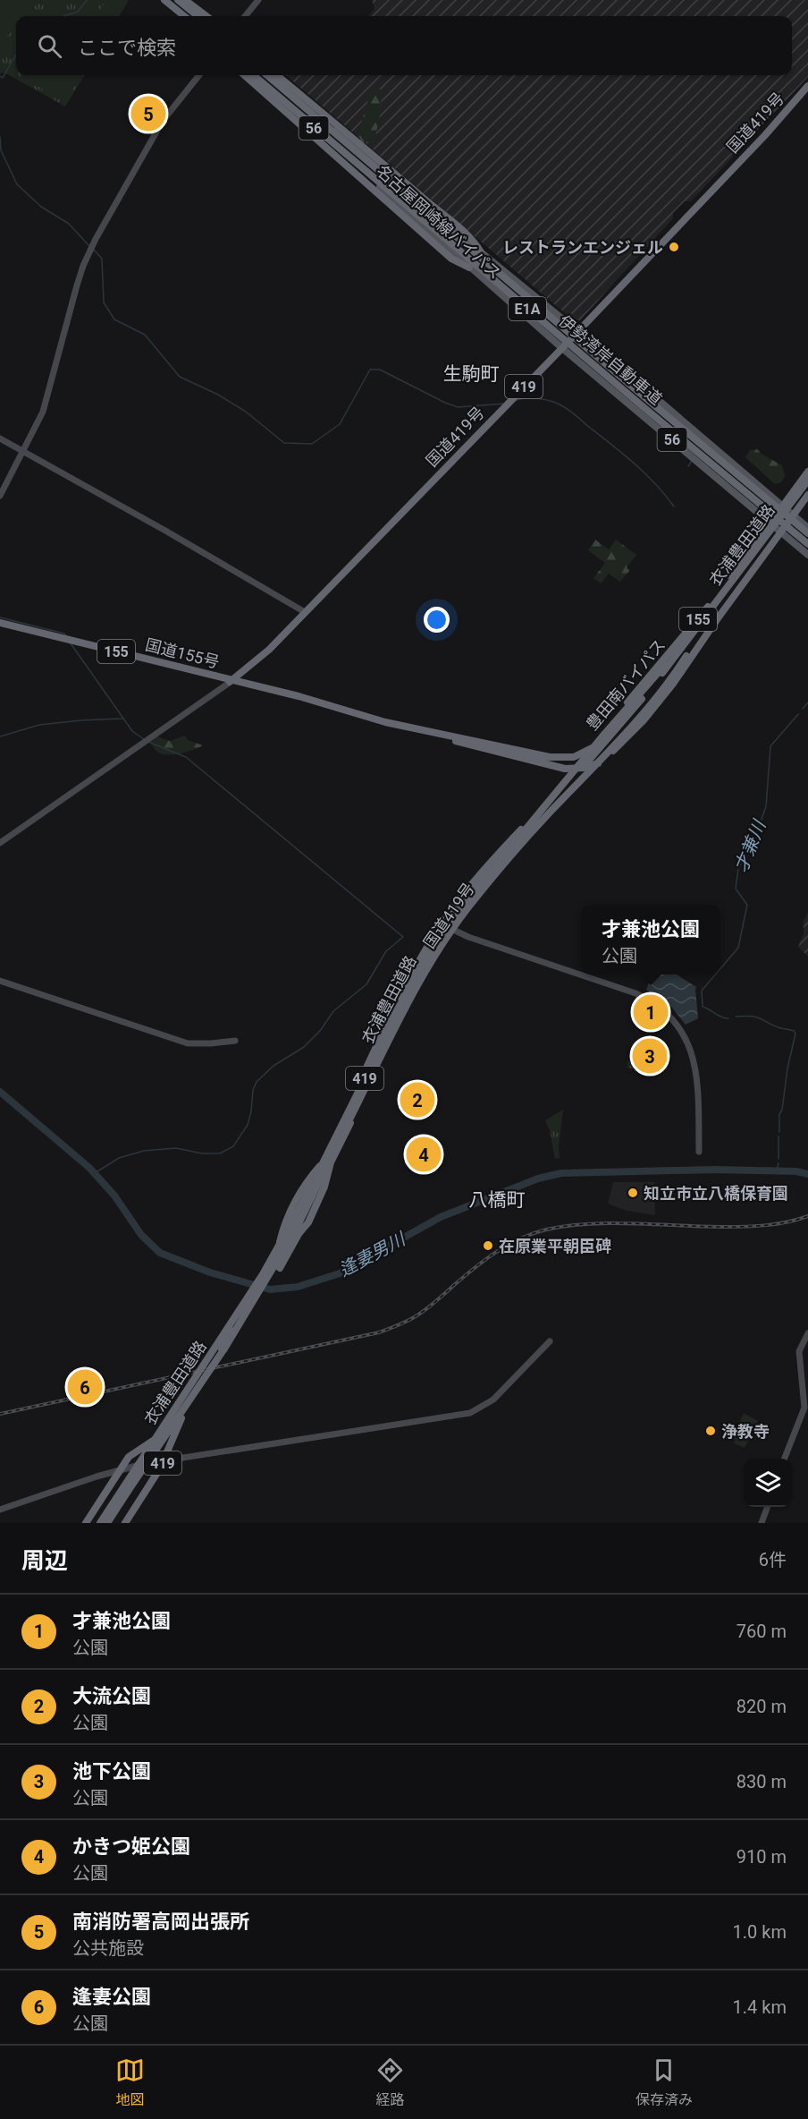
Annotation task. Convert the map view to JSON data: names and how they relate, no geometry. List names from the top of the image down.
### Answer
{
  "streets": {
    "highway": [
      "国道419号",
      "E1A",
      "伊勢湾岸自動車道",
      "419",
      "衣浦豊田道路",
      "155",
      "国道155号",
      "豊田南バイパス"
    ],
    "main road": ["56", "名古屋岡崎線バイパス"]
  },
  "crossings": [
    ["国道419号", "名古屋岡崎線バイパス"],
    ["国道419号", "419"],
    ["国道419号", "衣浦豊田道路"],
    ["国道419号", "155"],
    ["国道419号", "国道155号"],
    ["国道419号", "豊田南バイパス"],
    ["名古屋岡崎線バイパス", "155"],
    ["名古屋岡崎線バイパス", "豊田南バイパス"],
    ["衣浦豊田道路", "155"],
    ["衣浦豊田道路", "豊田南バイパス"],
    ["155", "国道155号"],
    ["155", "豊田南バイパス"],
    ["国道155号", "豊田南バイパス"]
  ],
  "districts": ["生駒町", "八橋町"],
  "water": ["才兼川", "逢妻男川"],
  "places": [
    "レストランエンジェル",
    "知立市立八橋保育園",
    "在原業平朝臣碑",
    "浄教寺"
  ],
  "page": {
    "search": "ここで検索",
    "pins": [
      "5",
      "1",
      "3",
      "2",
      "4",
      "6"
    ],
    "popup": ["才兼池公園", "公園"],
    "heading": ["周辺", "6件"],
    "list": [
      {
        "mark": "1",
        "name": "才兼池公園",
        "note": "公園",
        "value": "760 m"
      },
      {
        "mark": "2",
        "name": "大流公園",
        "note": "公園",
        "value": "820 m"
      },
      {
        "mark": "3",
        "name": "池下公園",
        "note": "公園",
        "value": "830 m"
      },
      {
        "mark": "4",
        "name": "かきつ姫公園",
        "note": "公園",
        "value": "910 m"
      },
      {
        "mark": "5",
        "name": "南消防署高岡出張所",
        "note": "公共施設",
        "value": "1.0 km"
      },
      {
        "mark": "6",
        "name": "逢妻公園",
        "note": "公園",
        "value": "1.4 km"
      }
    ],
    "nav": ["地図", "経路", "保存済み"]
  }
}
